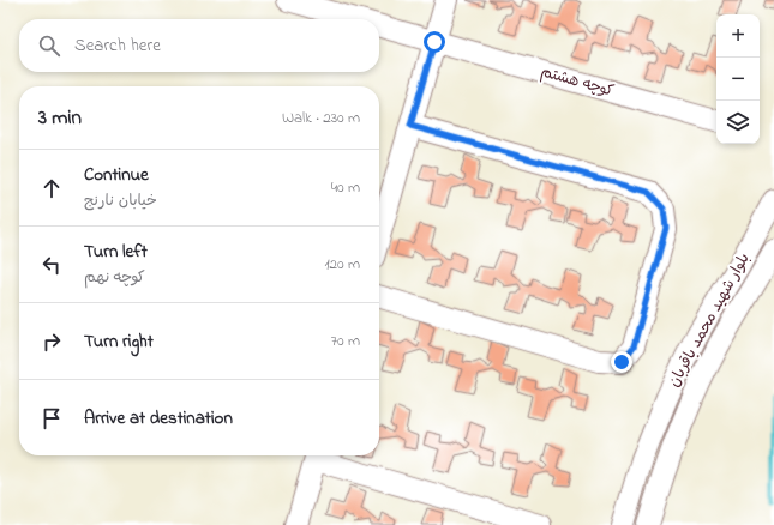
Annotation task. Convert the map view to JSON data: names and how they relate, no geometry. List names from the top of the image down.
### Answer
{
  "streets": {
    "street": ["کوچه هشتم", "بلوار شهید محمد باقربان"]
  },
  "page": {
    "map_buttons": ["+", "−"],
    "search": "Search here",
    "heading": ["3 min", "Walk · 230 m"],
    "list": [
      ["Continue", "خیابان نارنج", "40 m"],
      ["Turn left", "کوچه نهم", "120 m"],
      ["Turn right", "70 m"],
      "Arrive at destination"
    ]
  }
}
